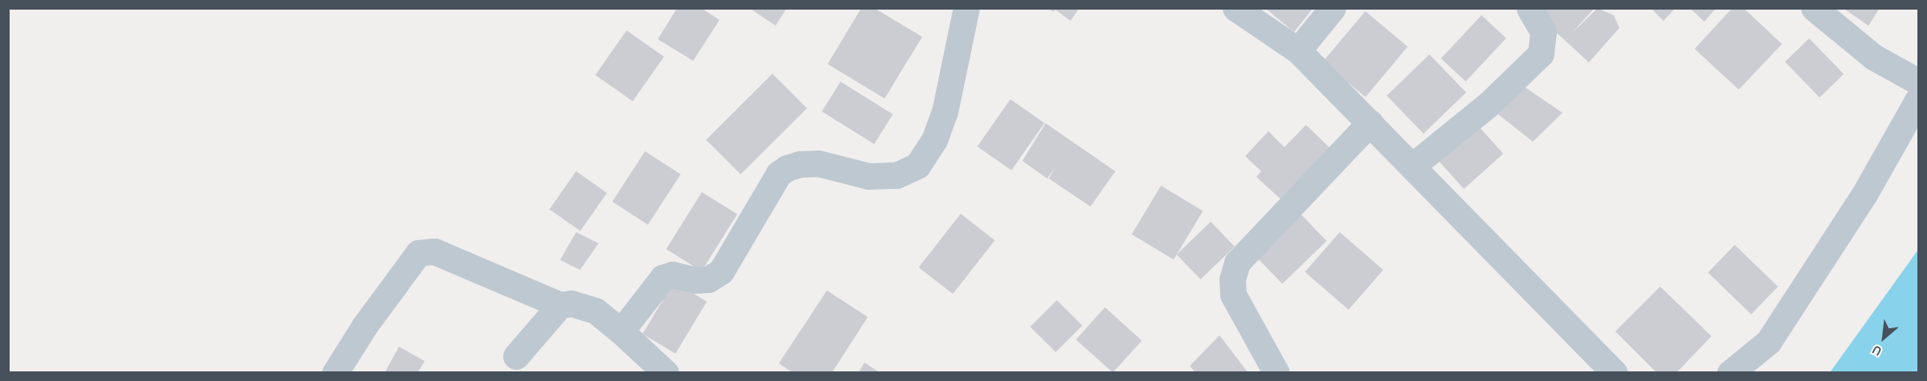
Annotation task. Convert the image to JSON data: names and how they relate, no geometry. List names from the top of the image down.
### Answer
{
  "north": "bottom left"
}
